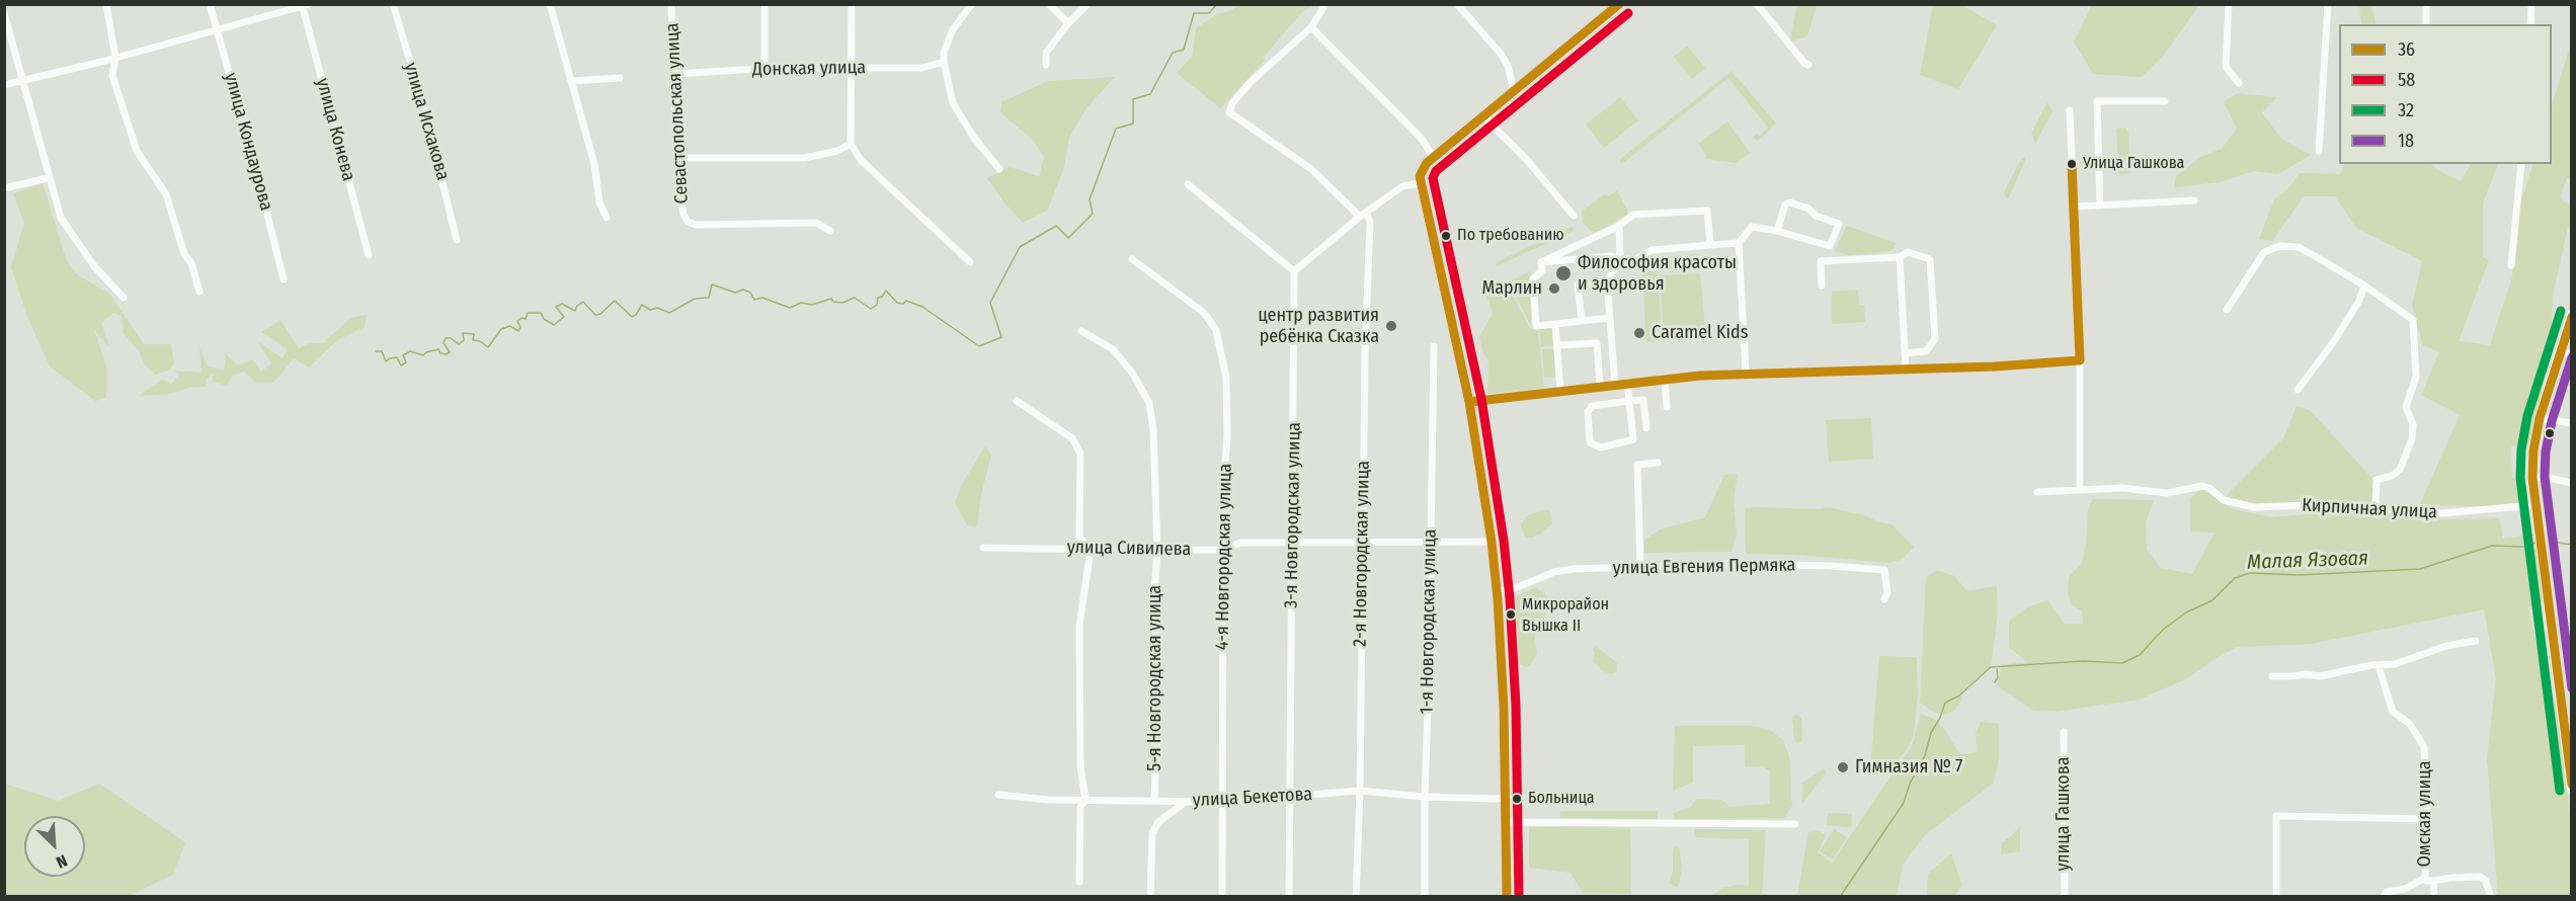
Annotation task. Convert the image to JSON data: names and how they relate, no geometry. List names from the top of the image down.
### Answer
{
  "streets": {
    "street": [
      "Донская улица",
      "Севастопольская улица",
      "улица Исхакова",
      "улица Конева",
      "улица Кондаурова",
      "Кирпичная улица",
      "3-я Новгородская улица",
      "улица Сивилева",
      "2-я Новгородская улица",
      "4-я Новгородская улица",
      "улица Евгения Пермяка",
      "1-я Новгородская улица",
      "5-я Новгородская улица",
      "улица Бекетова",
      "улица Гашкова",
      "Омская улица"
    ]
  },
  "crossings": [
    ["Донская улица", "Севастопольская улица"],
    ["3-я Новгородская улица", "улица Сивилева"],
    ["3-я Новгородская улица", "улица Бекетова"],
    ["улица Сивилева", "2-я Новгородская улица"],
    ["улица Сивилева", "4-я Новгородская улица"],
    ["улица Сивилева", "1-я Новгородская улица"],
    ["улица Сивилева", "5-я Новгородская улица"],
    ["2-я Новгородская улица", "улица Бекетова"],
    ["4-я Новгородская улица", "улица Бекетова"],
    ["1-я Новгородская улица", "улица Бекетова"],
    ["5-я Новгородская улица", "улица Бекетова"]
  ],
  "water": ["Малая Язовая"],
  "places": [
    "Улица Гашкова",
    "По требованию",
    "Философия красоты и здоровья",
    "Марлин",
    "центр развития ребёнка Сказка",
    "Caramel Kids",
    "Микрорайон Вышка II",
    "Гимназия № 7",
    "Больница"
  ],
  "lines": [
    "transit line 36",
    "transit line 58",
    "transit line 32",
    "transit line 18"
  ],
  "legend": [
    "36",
    "58",
    "32",
    "18"
  ],
  "north": "bottom right"
}
